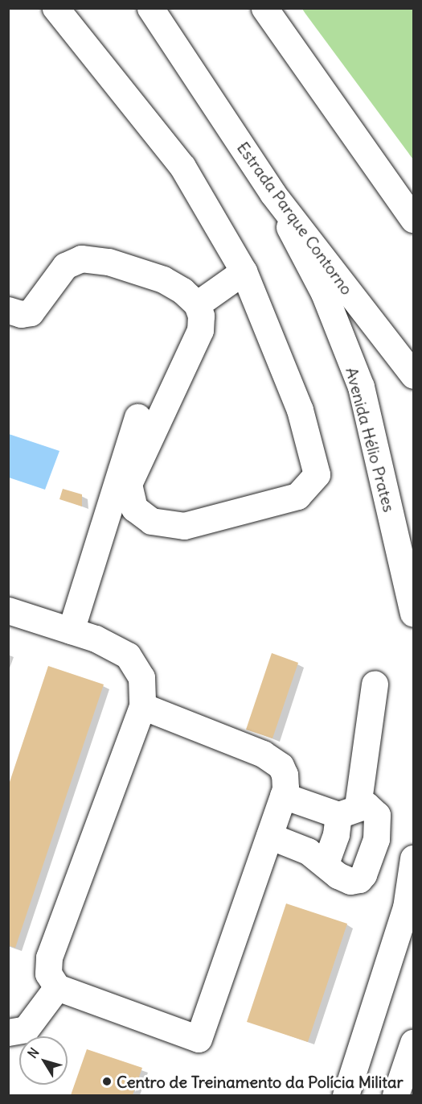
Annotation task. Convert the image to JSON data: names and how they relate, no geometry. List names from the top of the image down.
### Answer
{
  "streets": {
    "main road": ["Estrada Parque Contorno", "Avenida Hélio Prates"]
  },
  "crossings": [
    ["Estrada Parque Contorno", "Avenida Hélio Prates"]
  ],
  "places": ["Centro de Treinamento da Polícia Militar"],
  "north": "top left"
}
